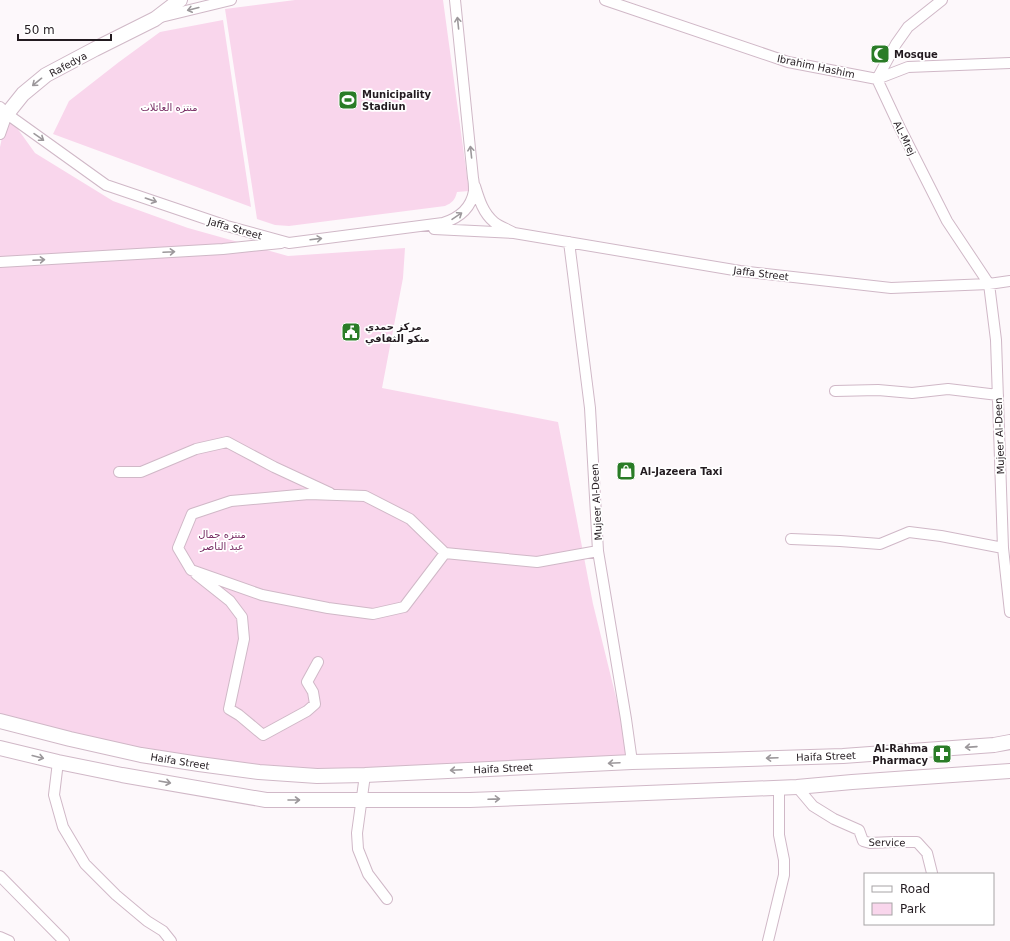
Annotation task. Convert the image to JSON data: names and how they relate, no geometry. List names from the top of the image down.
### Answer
{
  "streets": {
    "main road": ["Rafedya", "Haifa Street"],
    "street": [
      "Ibrahim Hashim",
      "AL-Mrej",
      "Jaffa Street",
      "Mujeer Al-Deen",
      "Service"
    ]
  },
  "crossings": [
    ["Rafedya", "Jaffa Street"],
    ["Ibrahim Hashim", "AL-Mrej"],
    ["AL-Mrej", "Jaffa Street"],
    ["AL-Mrej", "Mujeer Al-Deen"],
    ["Jaffa Street", "Mujeer Al-Deen"],
    ["Mujeer Al-Deen", "Haifa Street"]
  ],
  "one_way": ["Rafedya"],
  "parks": ["منتزه العائلات", "منتزه جمال عبد الناصر"],
  "places": {
    "mosque": ["Mosque"],
    "sports": ["Municipality Stadiun"],
    "public building": ["مركز حمدي منكو الثقافي"],
    "shop": ["Al-Jazeera Taxi"],
    "pharmacy": ["Al-Rahma Pharmacy"]
  },
  "legend": ["Road", "Park"],
  "scale_bar": "50 m"
}
